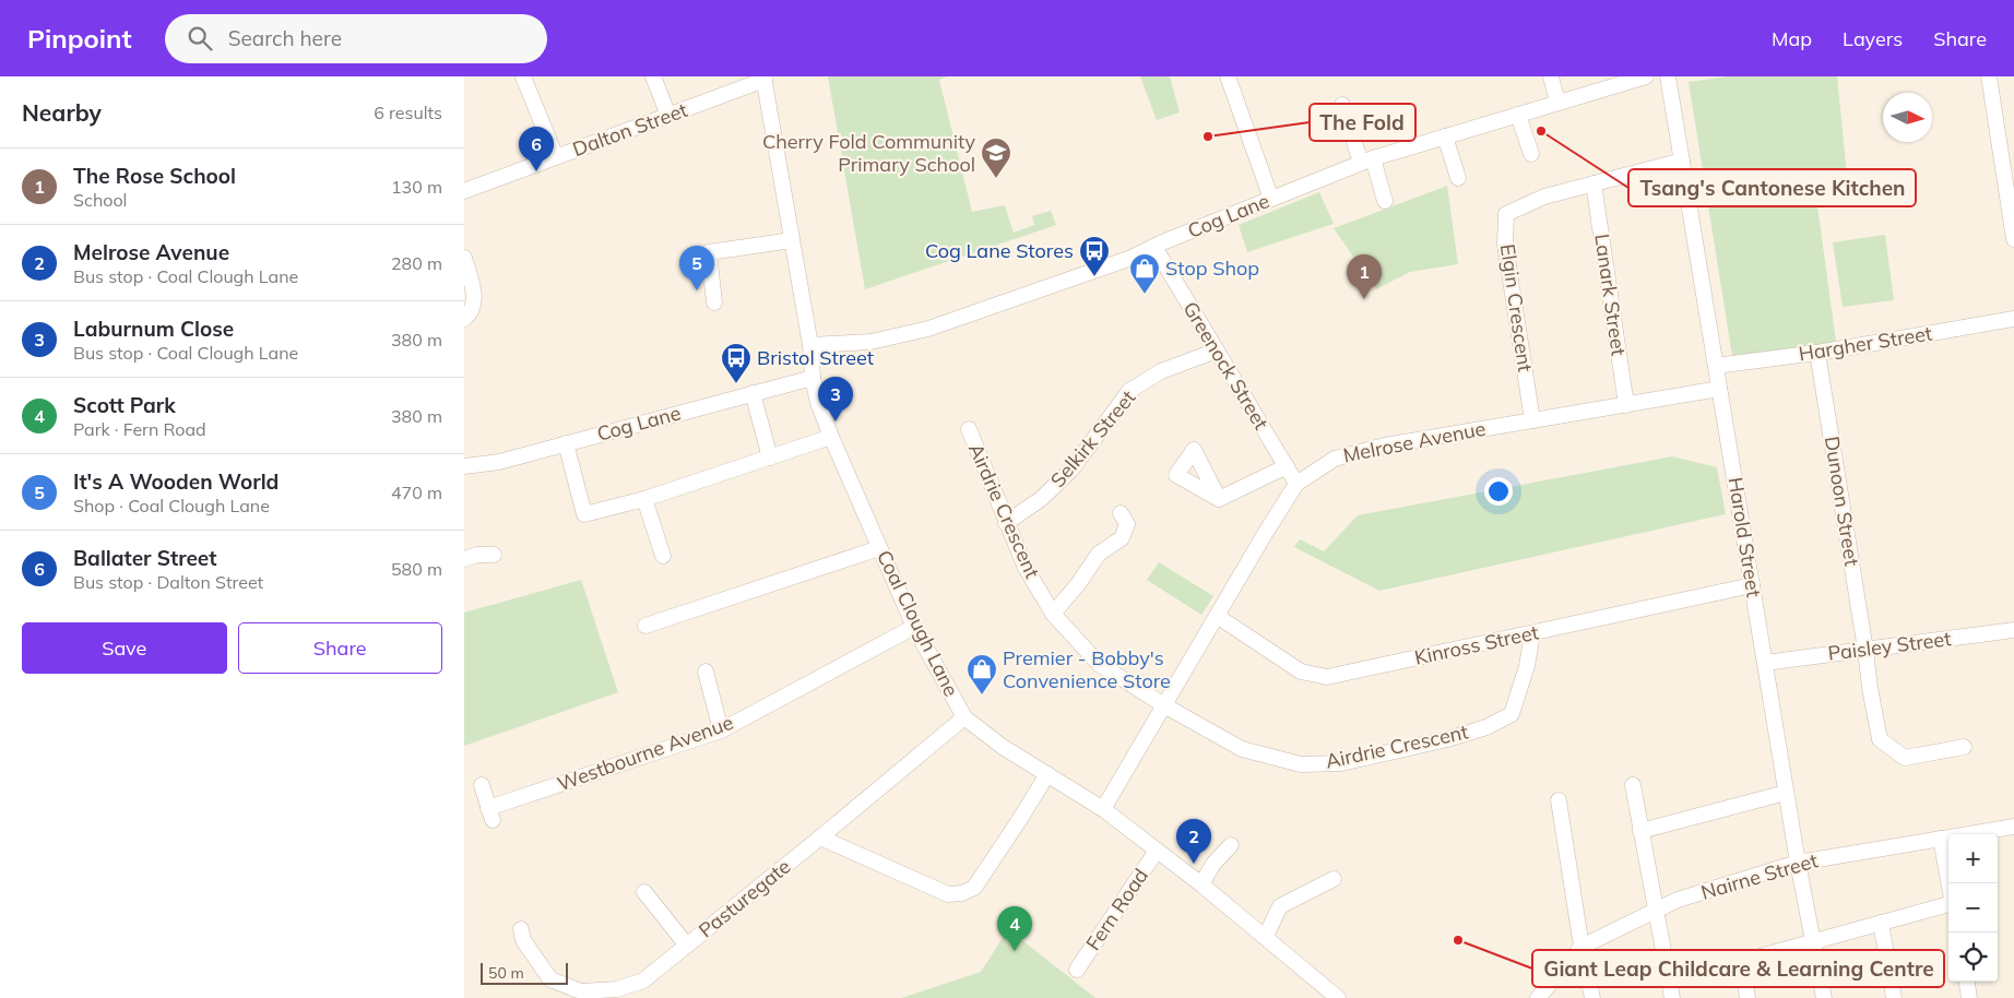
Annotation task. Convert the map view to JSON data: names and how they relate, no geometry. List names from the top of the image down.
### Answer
{
  "streets": {
    "street": [
      "Dalton Street",
      "Cog Lane",
      "Lanark Street",
      "Elgin Crescent",
      "Hargher Street",
      "Greenock Street",
      "Selkirk Street",
      "Melrose Avenue",
      "Dunoon Street",
      "Airdrie Crescent",
      "Harold Street",
      "Coal Clough Lane",
      "Kinross Street",
      "Paisley Street",
      "Westbourne Avenue",
      "Nairne Street",
      "Pasturegate",
      "Fern Road"
    ]
  },
  "crossings": [
    ["Dalton Street", "Coal Clough Lane"],
    ["Cog Lane", "Greenock Street"],
    ["Cog Lane", "Coal Clough Lane"],
    ["Lanark Street", "Elgin Crescent"],
    ["Lanark Street", "Melrose Avenue"],
    ["Elgin Crescent", "Melrose Avenue"],
    ["Elgin Crescent", "Harold Street"],
    ["Hargher Street", "Dunoon Street"],
    ["Hargher Street", "Harold Street"],
    ["Greenock Street", "Selkirk Street"],
    ["Greenock Street", "Melrose Avenue"],
    ["Selkirk Street", "Airdrie Crescent"],
    ["Melrose Avenue", "Airdrie Crescent"],
    ["Melrose Avenue", "Harold Street"],
    ["Melrose Avenue", "Coal Clough Lane"],
    ["Melrose Avenue", "Kinross Street"],
    ["Dunoon Street", "Paisley Street"],
    ["Airdrie Crescent", "Kinross Street"],
    ["Harold Street", "Kinross Street"],
    ["Harold Street", "Paisley Street"],
    ["Harold Street", "Nairne Street"],
    ["Coal Clough Lane", "Westbourne Avenue"],
    ["Coal Clough Lane", "Pasturegate"],
    ["Coal Clough Lane", "Fern Road"]
  ],
  "places": {
    "other": ["Tsang's Cantonese Kitchen", "The Fold", "Giant Leap Childcare & Learning Centre"],
    "school or university": ["Cherry Fold Community Primary School"],
    "bus stop": ["Cog Lane Stores", "Bristol Street"],
    "shop": ["Stop Shop", "Premier - Bobby's Convenience Store"]
  },
  "scale_bar": "50 m",
  "north": "right",
  "page": {
    "header": "Pinpoint",
    "search": "Search here",
    "nav": ["Map", "Layers", "Share"],
    "heading": ["Nearby", "6 results"],
    "pins": [
      "6",
      "5",
      "1",
      "3",
      "2",
      "4"
    ],
    "list": [
      {
        "mark": "1",
        "name": "The Rose School",
        "note": "School",
        "value": "130 m"
      },
      {
        "mark": "2",
        "name": "Melrose Avenue",
        "note": "Bus stop · Coal Clough Lane",
        "value": "280 m"
      },
      {
        "mark": "3",
        "name": "Laburnum Close",
        "note": "Bus stop · Coal Clough Lane",
        "value": "380 m"
      },
      {
        "mark": "4",
        "name": "Scott Park",
        "note": "Park · Fern Road",
        "value": "380 m"
      },
      {
        "mark": "5",
        "name": "It's A Wooden World",
        "note": "Shop · Coal Clough Lane",
        "value": "470 m"
      },
      {
        "mark": "6",
        "name": "Ballater Street",
        "note": "Bus stop · Dalton Street",
        "value": "580 m"
      }
    ],
    "buttons": ["Save", "Share"],
    "map_buttons": ["+", "−"],
    "scale": "50 m"
  }
}
